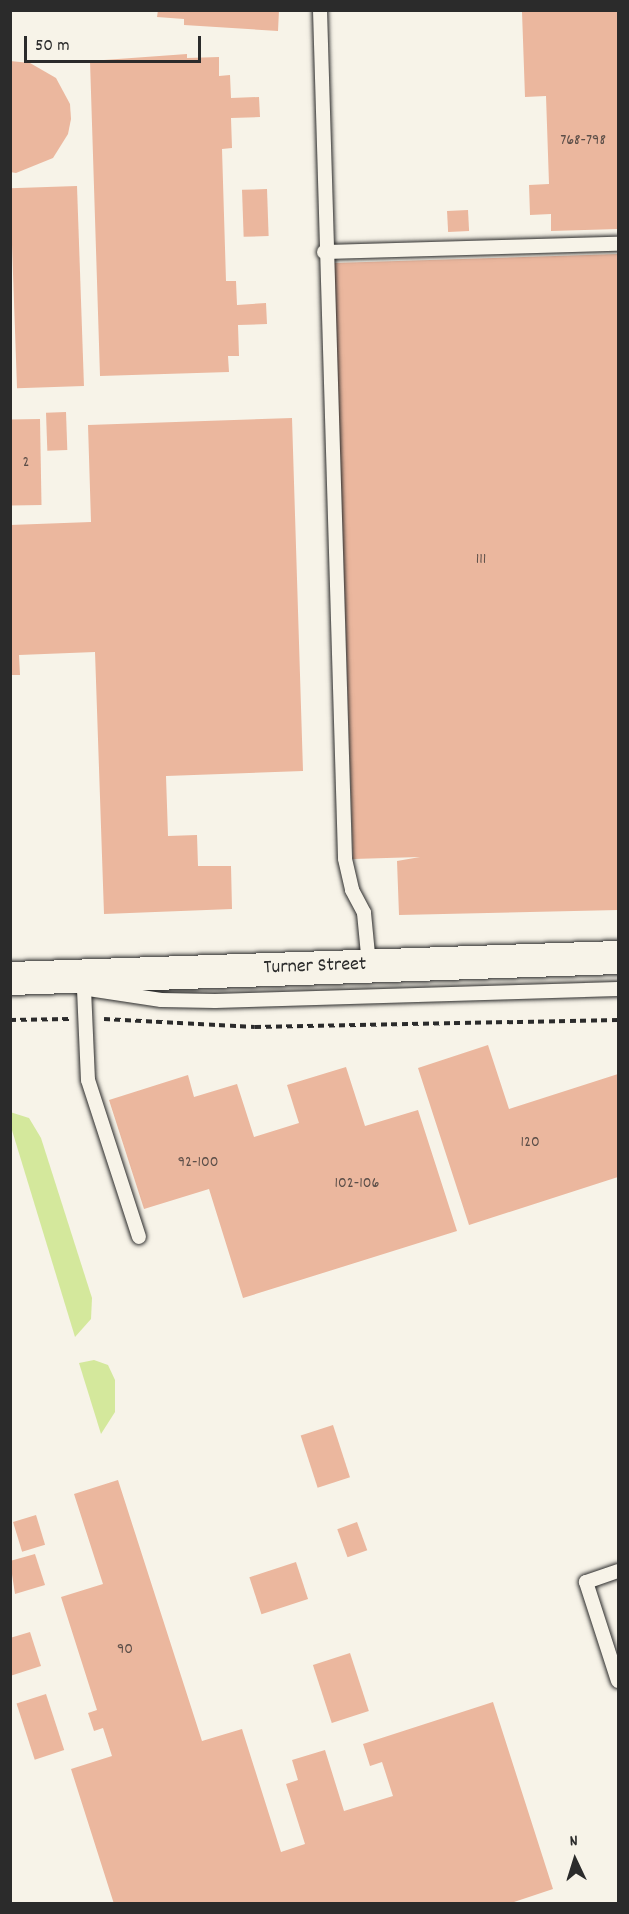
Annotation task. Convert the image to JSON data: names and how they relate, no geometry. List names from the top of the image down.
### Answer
{
  "streets": {
    "street": ["Turner Street"]
  },
  "house_numbers": [
    "768-798",
    "2",
    "111",
    "120",
    "92-100",
    "102-106",
    "90"
  ],
  "scale_bar": "50 m",
  "north": "top"
}
